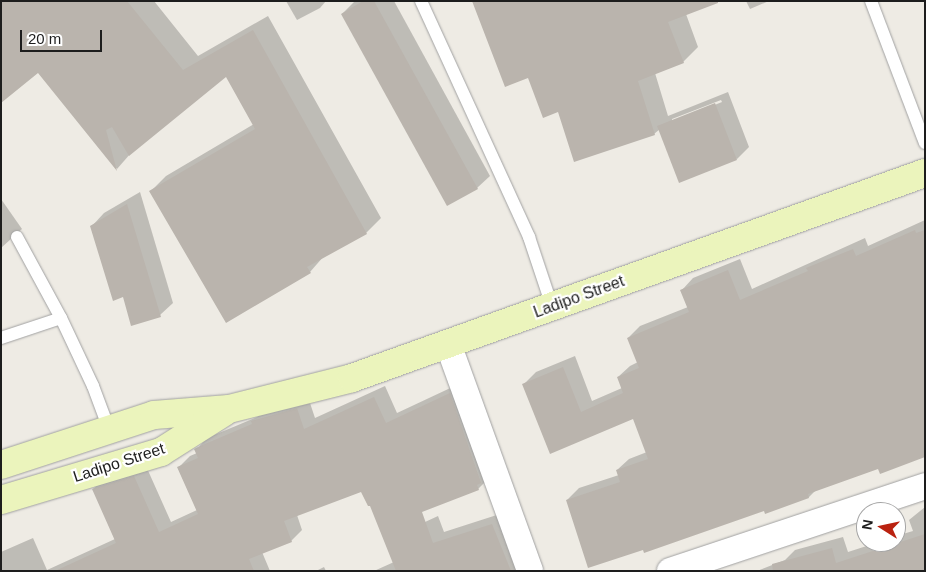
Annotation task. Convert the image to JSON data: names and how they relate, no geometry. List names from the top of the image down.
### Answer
{
  "streets": {
    "main road": ["Ladipo Street"]
  },
  "scale_bar": "20 m",
  "north": "left"
}
